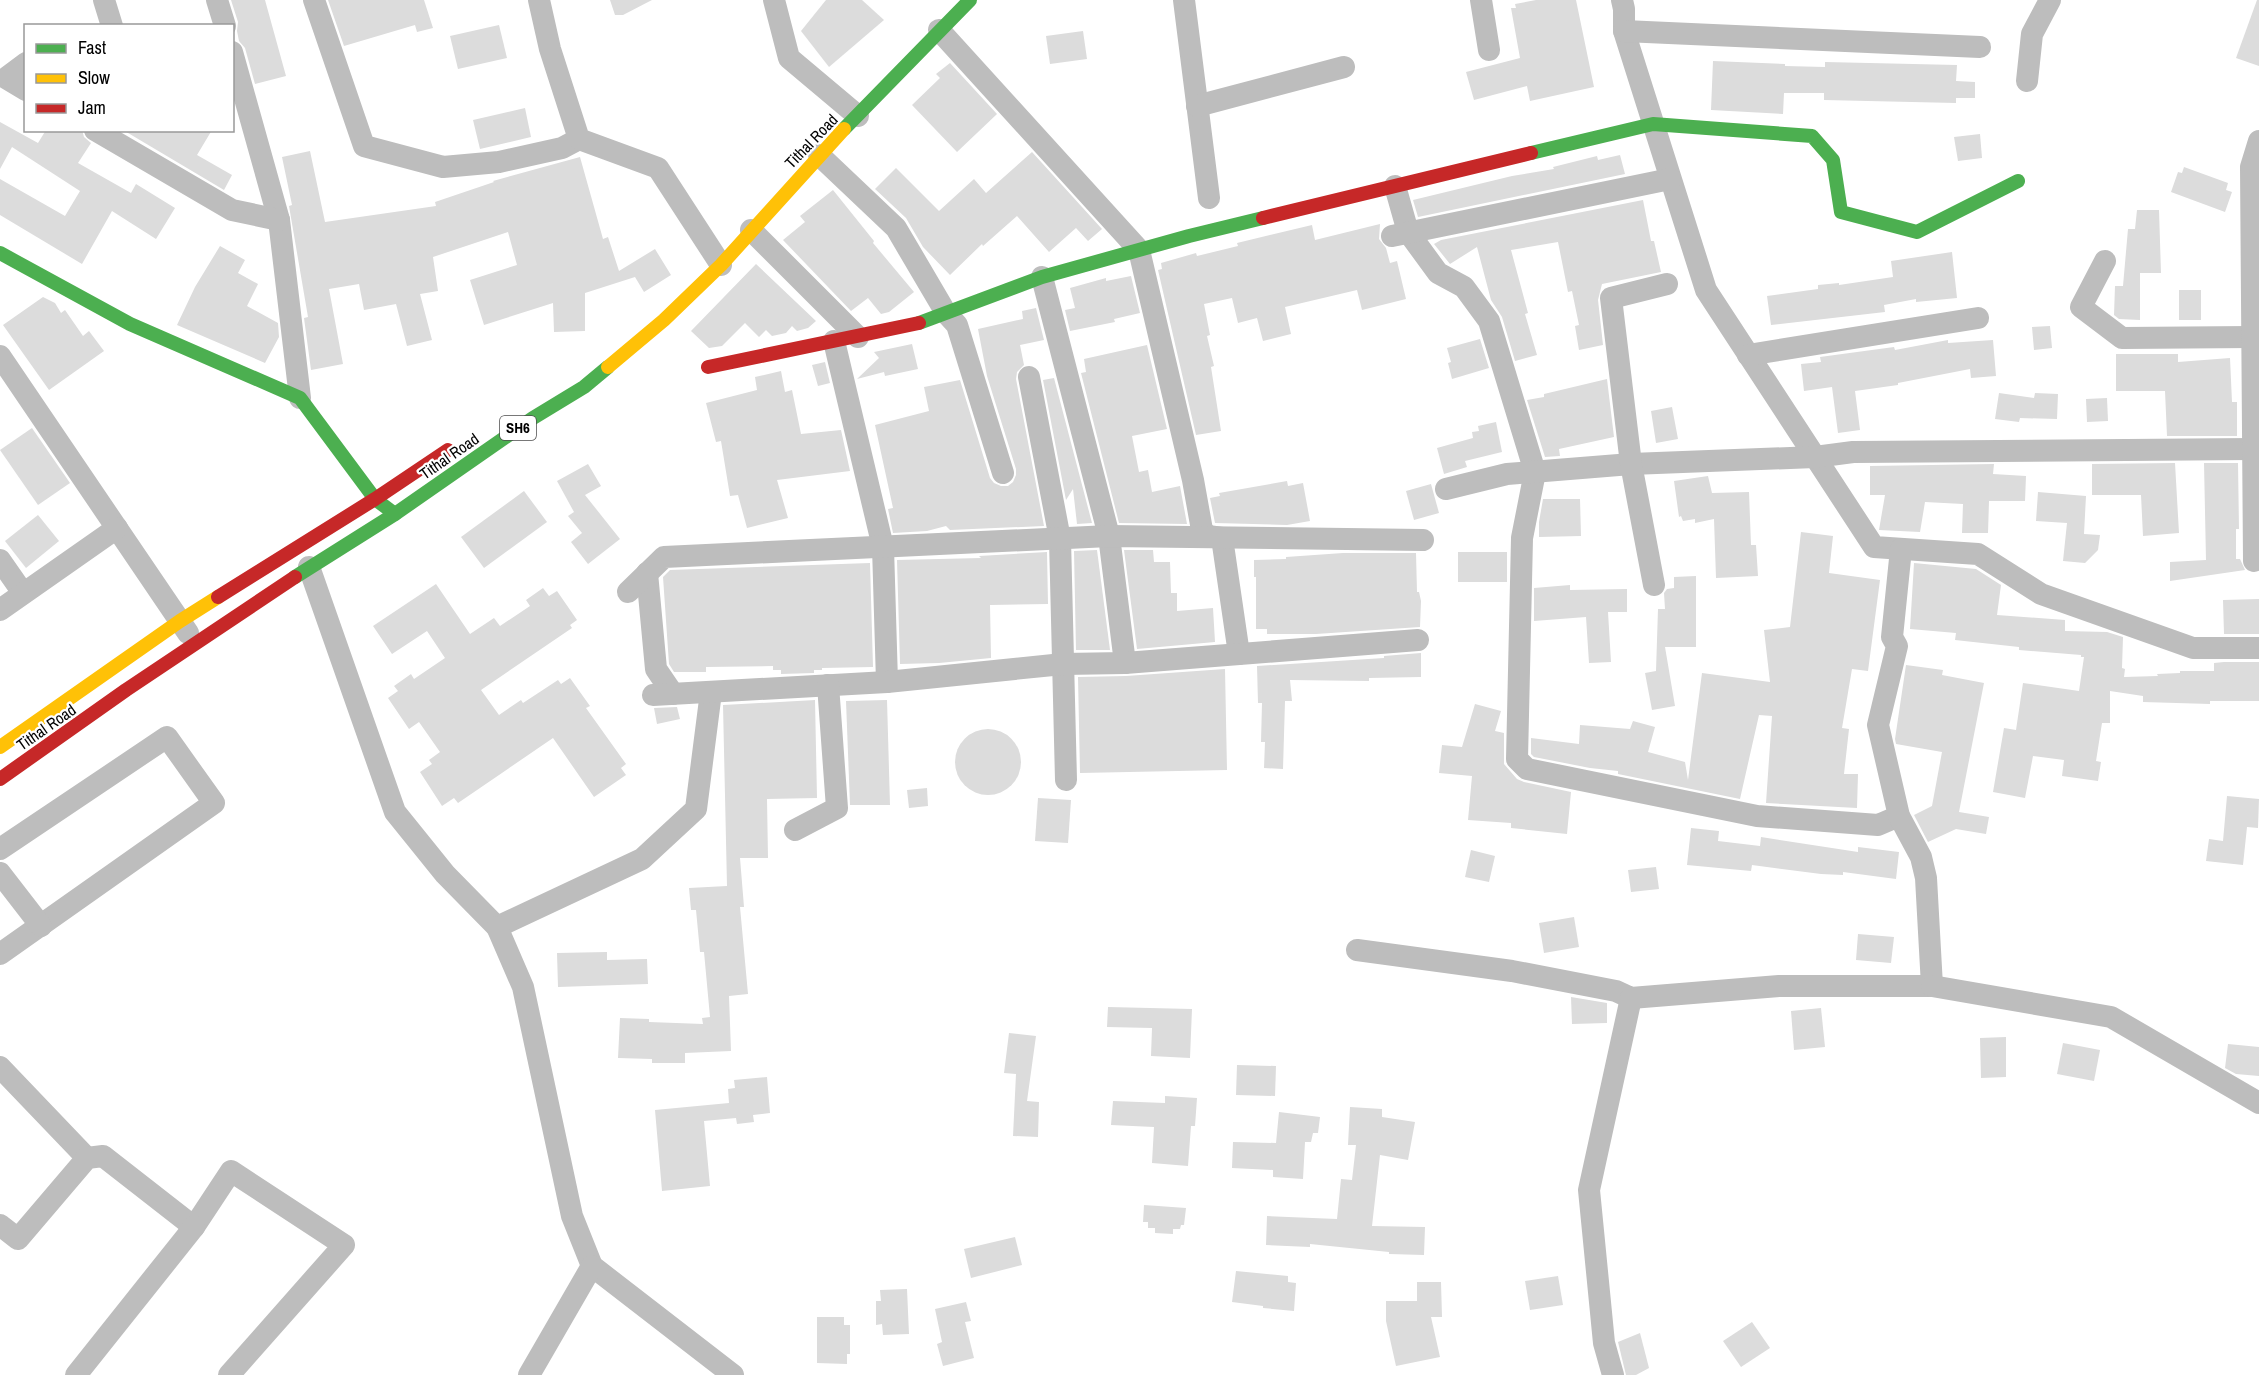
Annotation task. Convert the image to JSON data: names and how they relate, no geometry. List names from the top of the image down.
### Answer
{
  "streets": {
    "street": ["Tithal Road", "SH6"]
  },
  "legend": ["Fast", "Slow", "Jam"]
}
